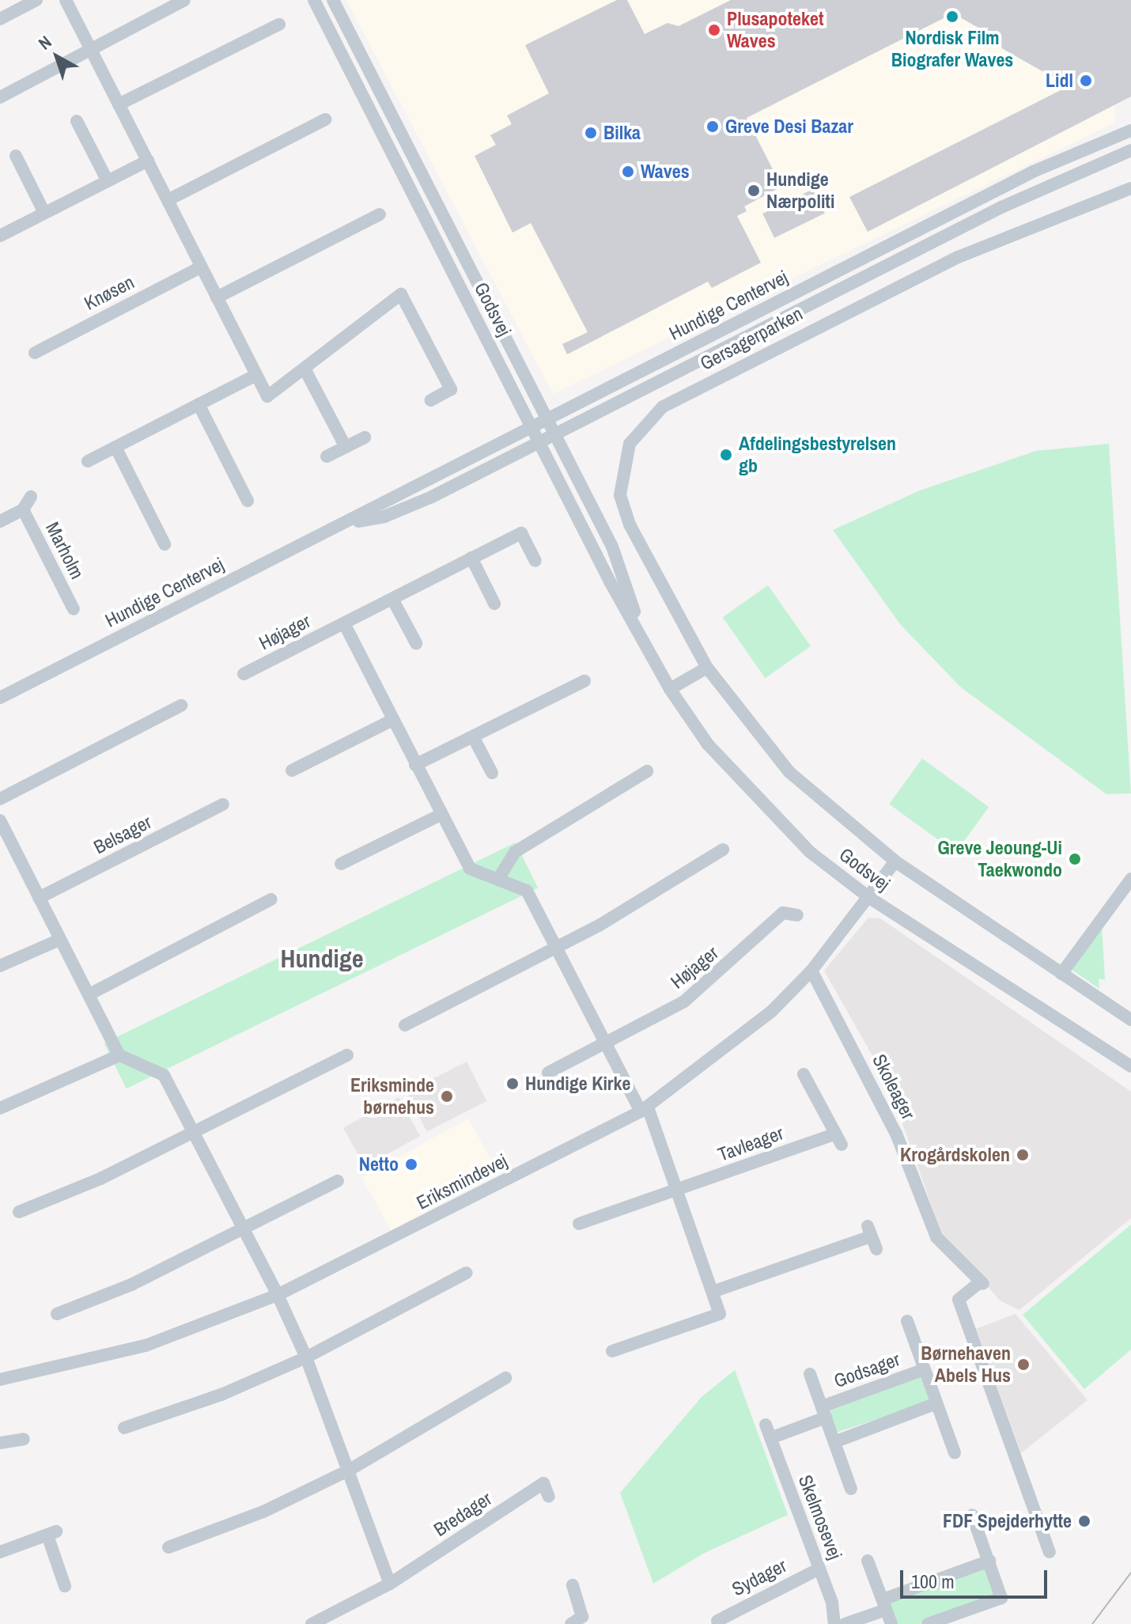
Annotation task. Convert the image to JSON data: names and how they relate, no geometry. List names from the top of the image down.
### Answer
{
  "streets": {
    "street": [
      "Knøsen",
      "Hundige Centervej",
      "Godsvej",
      "Gersagerparken",
      "Marholm",
      "Højager",
      "Belsager",
      "Skoleager",
      "Tavleager",
      "Eriksmindevej",
      "Godsager",
      "Bredager",
      "Skelmosevej",
      "Sydager"
    ]
  },
  "crossings": [
    ["Hundige Centervej", "Godsvej"],
    ["Godsvej", "Eriksmindevej"],
    ["Skoleager", "Eriksmindevej"],
    ["Godsager", "Skelmosevej"],
    ["Skelmosevej", "Sydager"]
  ],
  "districts": ["Hundige"],
  "places": [
    "Nordisk Film Biografer Waves",
    "Plusapoteket Waves",
    "Lidl",
    "Greve Desi Bazar",
    "Bilka",
    "Waves",
    "Hundige Nærpoliti",
    "Afdelingsbestyrelsen gb",
    "Greve Jeoung-Ui Taekwondo",
    "Hundige Kirke",
    "Eriksminde børnehus",
    "Krogårdskolen",
    "Netto",
    "Børnehaven Abels Hus",
    "FDF Spejderhytte"
  ],
  "scale_bar": "100 m",
  "north": "top left"
}
